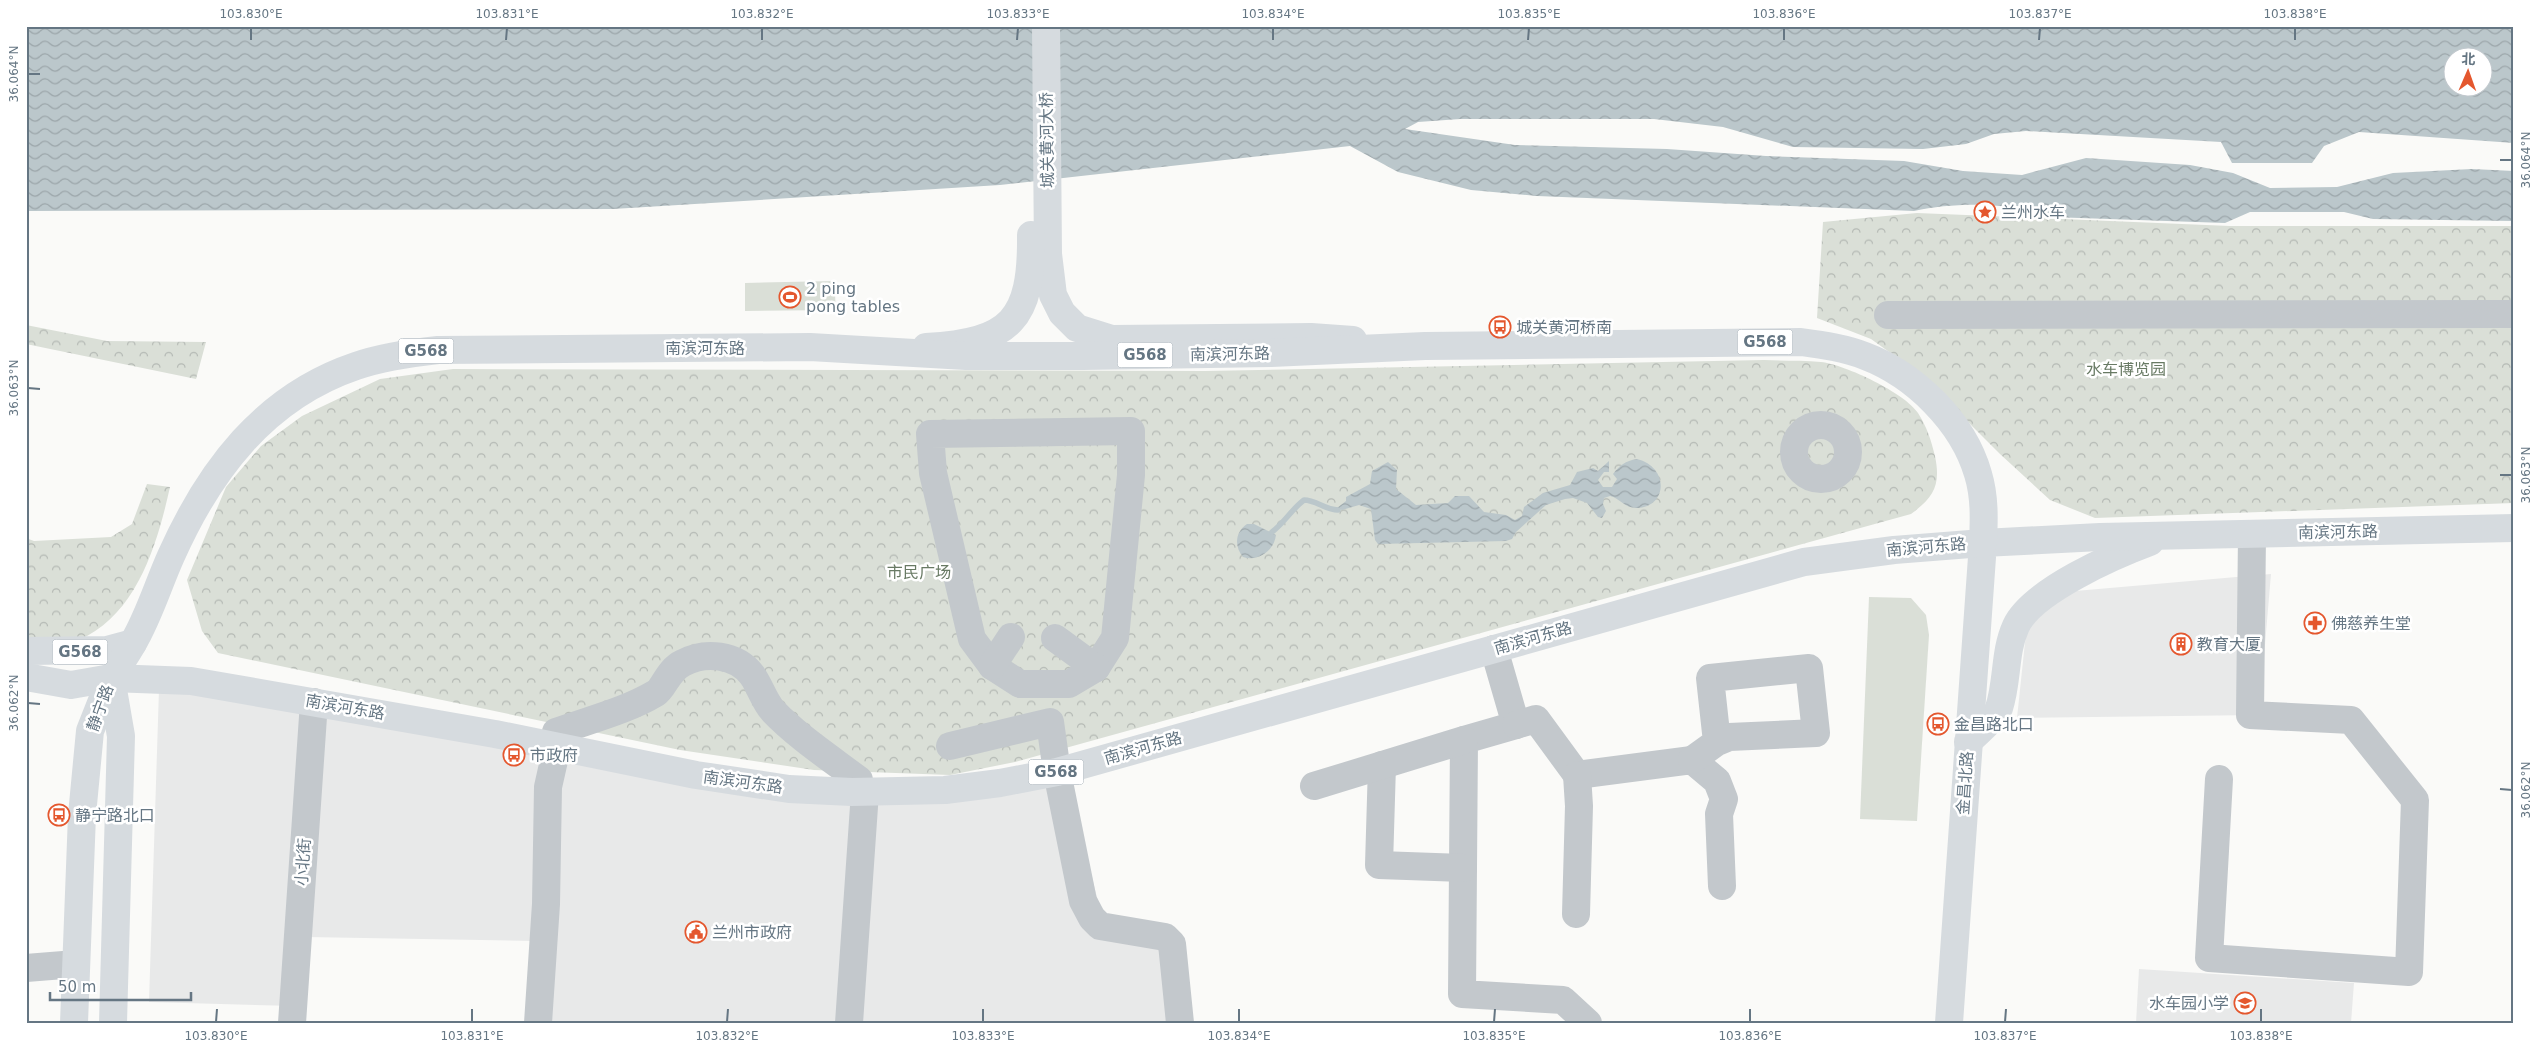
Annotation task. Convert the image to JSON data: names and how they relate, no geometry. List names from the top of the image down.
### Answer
{
  "streets": {
    "main road": [
      "城关黄河大桥",
      "G568",
      "南滨河东路",
      "静宁路",
      "金昌北路"
    ],
    "street": ["小北街"]
  },
  "crossings": [
    ["城关黄河大桥", "南滨河东路"],
    ["G568", "南滨河东路"],
    ["南滨河东路", "静宁路"],
    ["南滨河东路", "金昌北路"],
    ["南滨河东路", "小北街"]
  ],
  "parks": ["水车博览园", "市民广场"],
  "places": {
    "place": ["兰州水车"],
    "sports": ["2 ping pong tables"],
    "bus stop": [
      "城关黄河桥南",
      "金昌路北口",
      "市政府",
      "静宁路北口"
    ],
    "pharmacy": ["佛慈养生堂"],
    "building": ["教育大厦"],
    "public building": ["兰州市政府"],
    "school or university": ["水车园小学"]
  },
  "scale_bar": "50 m",
  "north": "top",
  "coordinates": [
    "103.830°E",
    "103.831°E",
    "103.832°E",
    "103.833°E",
    "103.834°E",
    "103.835°E",
    "103.836°E",
    "103.837°E",
    "103.838°E",
    "36.064°N",
    "36.063°N",
    "36.062°N"
  ]
}
